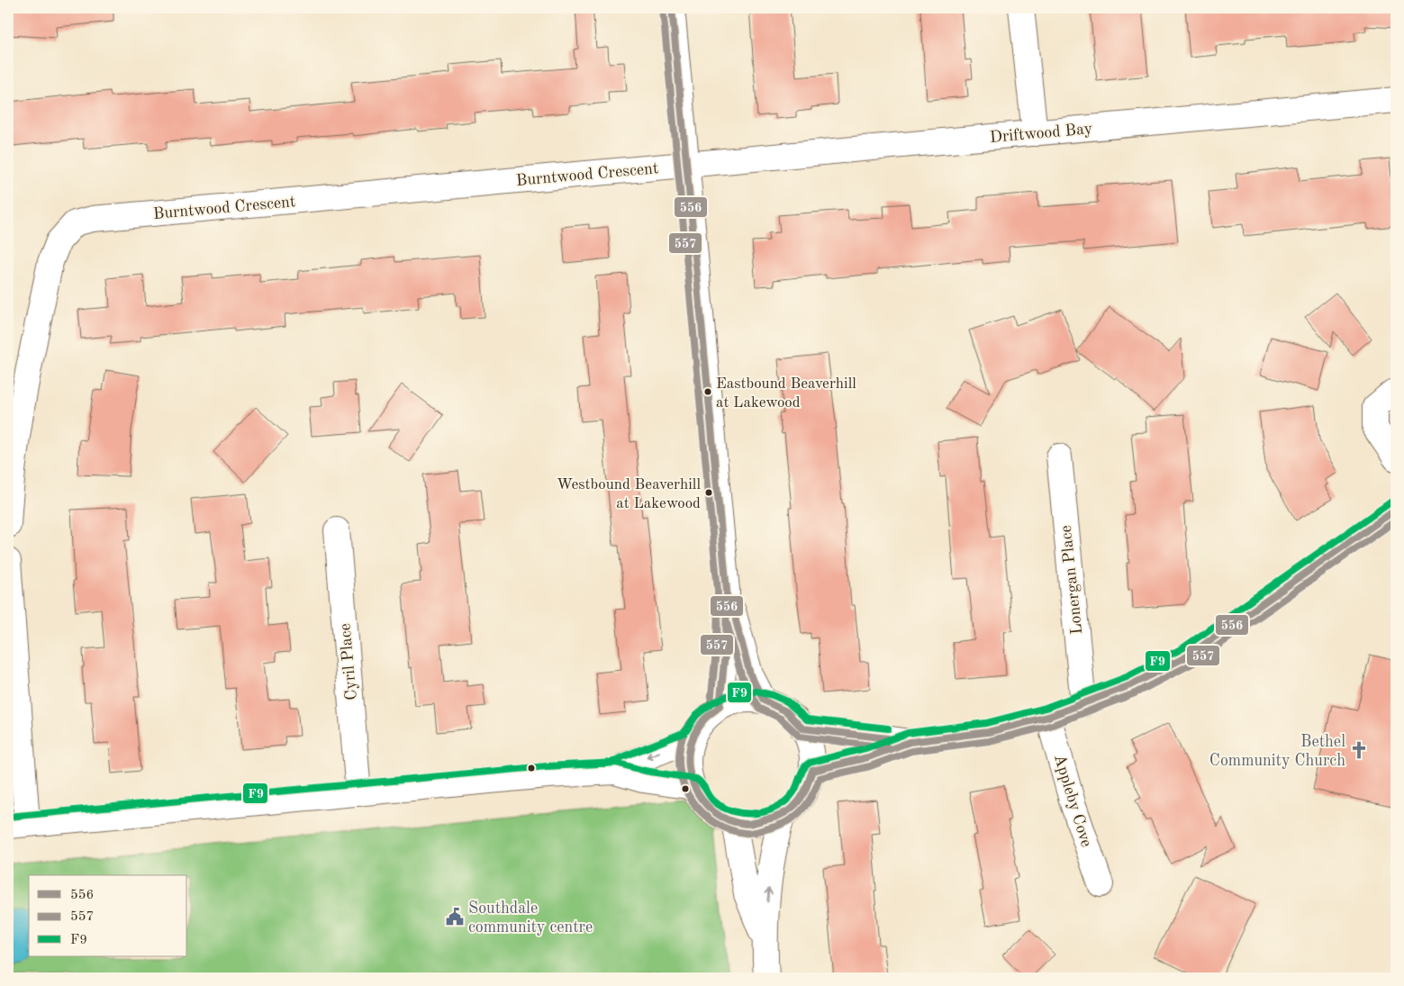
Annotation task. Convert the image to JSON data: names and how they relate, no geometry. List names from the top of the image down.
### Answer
{
  "streets": {
    "street": [
      "Driftwood Bay",
      "Burntwood Crescent",
      "Lonergan Place",
      "Cyril Place",
      "Appleby Cove"
    ]
  },
  "crossings": [
    ["Driftwood Bay", "Burntwood Crescent"]
  ],
  "places": {
    "other": ["Eastbound Beaverhill at Lakewood", "Westbound Beaverhill at Lakewood"],
    "church": ["Bethel Community Church"],
    "public building": ["Southdale community centre"]
  },
  "lines": ["transit line 556", "transit line 557", "transit line F9"],
  "legend": ["556", "557", "F9"]
}
